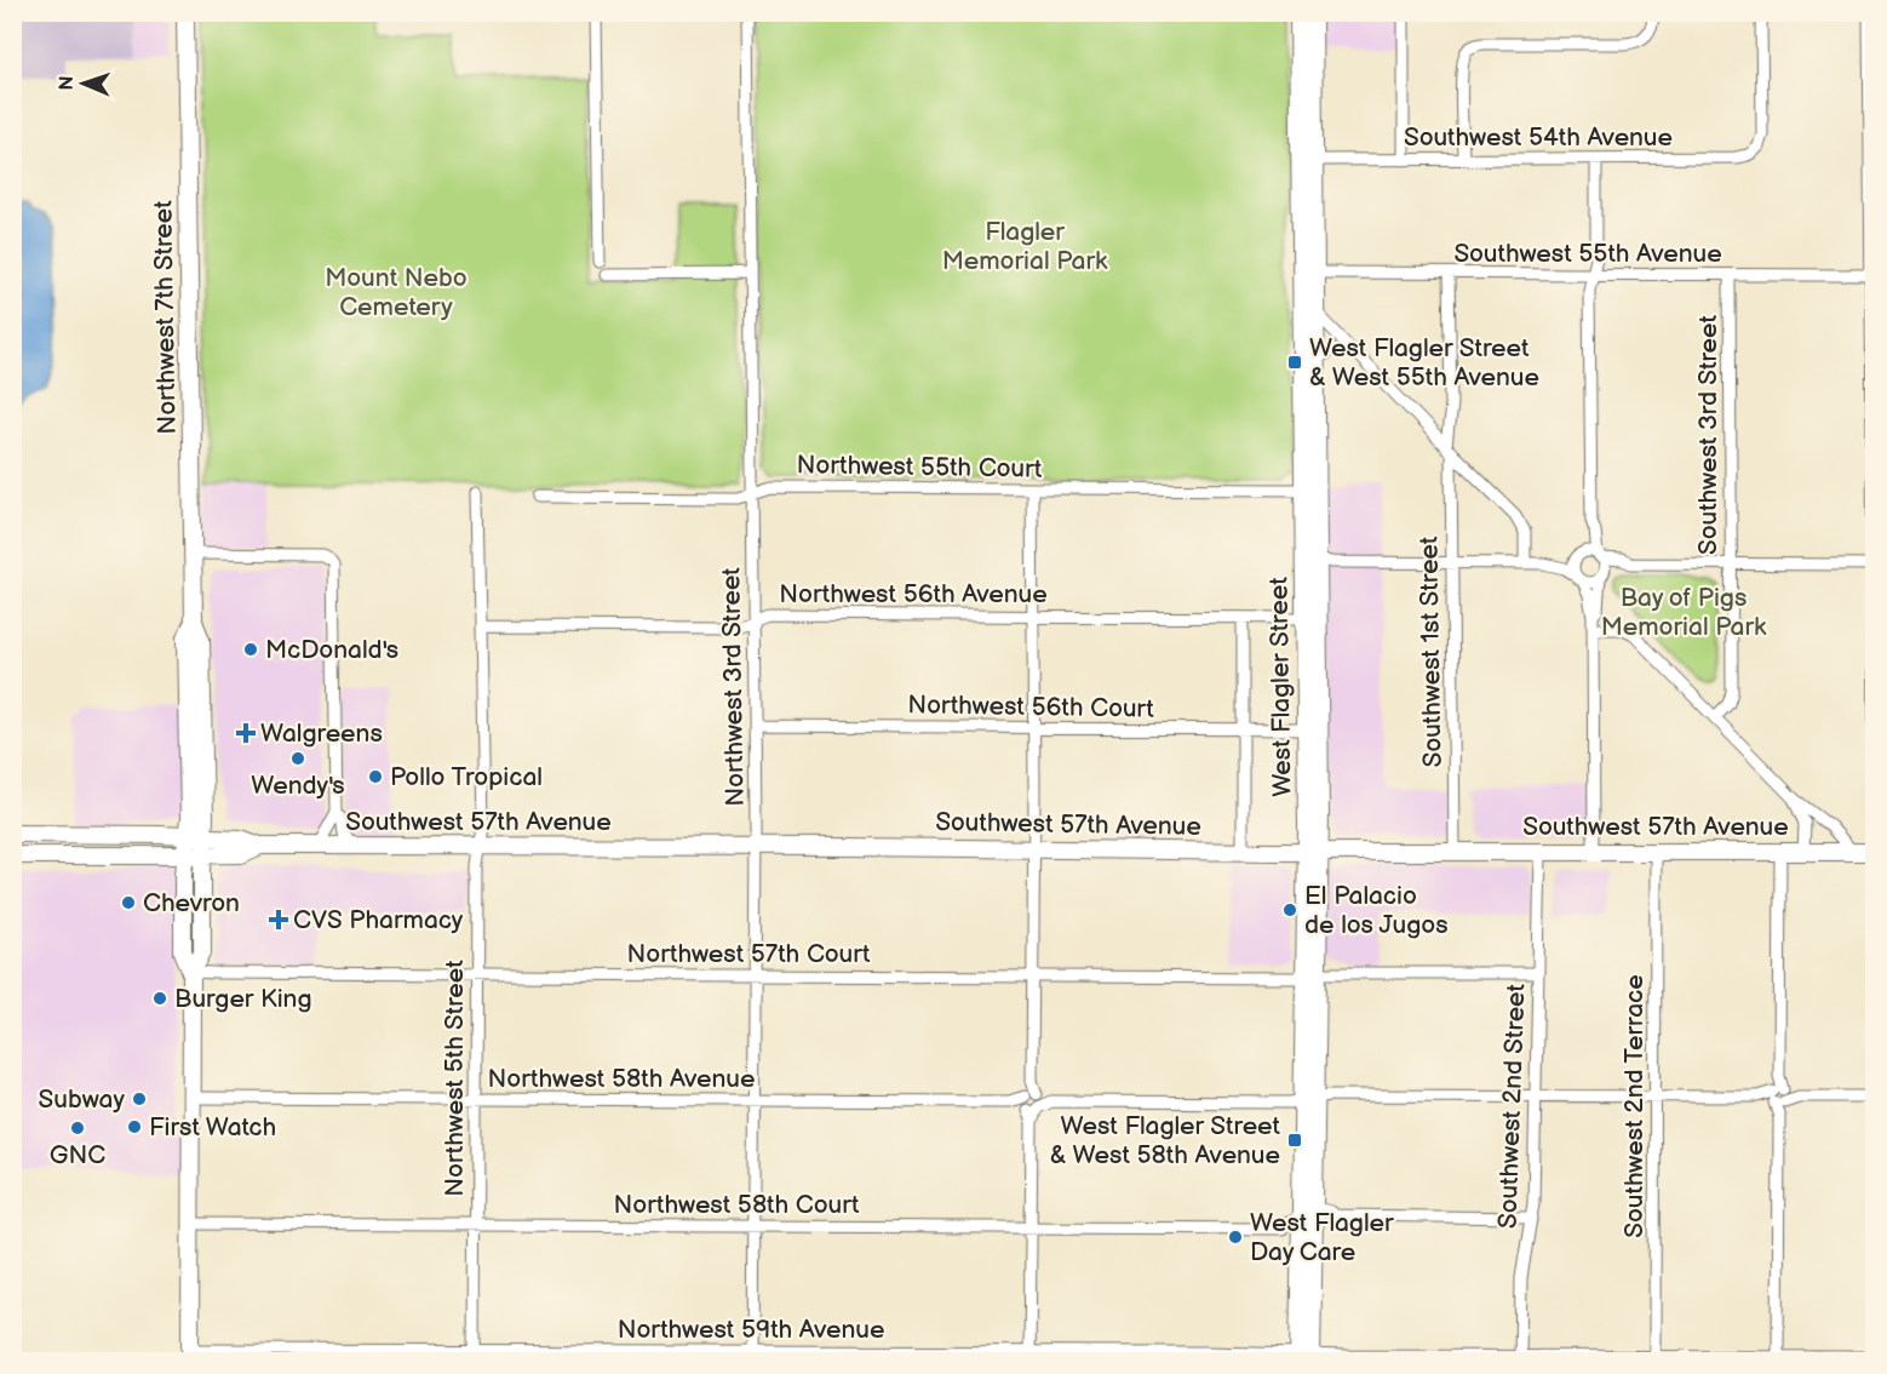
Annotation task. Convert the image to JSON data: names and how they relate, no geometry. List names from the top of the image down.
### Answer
{
  "streets": {
    "main road": ["Northwest 7th Street", "West Flagler Street", "Southwest 57th Avenue"],
    "street": [
      "Southwest 54th Avenue",
      "Southwest 55th Avenue",
      "Southwest 3rd Street",
      "Northwest 55th Court",
      "Northwest 56th Avenue",
      "Southwest 1st Street",
      "Northwest 3rd Street",
      "Northwest 56th Court",
      "Northwest 57th Court",
      "Northwest 5th Street",
      "Northwest 58th Avenue",
      "Southwest 2nd Street",
      "Southwest 2nd Terrace",
      "Northwest 58th Court",
      "Northwest 59th Avenue"
    ]
  },
  "crossings": [
    ["Southwest 54th Avenue", "West Flagler Street"],
    ["Southwest 55th Avenue", "Southwest 3rd Street"],
    ["Southwest 55th Avenue", "Southwest 1st Street"],
    ["Southwest 55th Avenue", "West Flagler Street"],
    ["Northwest 7th Street", "Northwest 57th Court"],
    ["Northwest 7th Street", "Northwest 58th Avenue"],
    ["Northwest 7th Street", "Northwest 58th Court"],
    ["Northwest 7th Street", "Northwest 59th Avenue"],
    ["Northwest 55th Court", "Northwest 3rd Street"],
    ["Northwest 55th Court", "West Flagler Street"],
    ["Northwest 56th Avenue", "Northwest 3rd Street"],
    ["Northwest 56th Avenue", "West Flagler Street"],
    ["Northwest 56th Avenue", "Northwest 5th Street"],
    ["Southwest 1st Street", "Southwest 57th Avenue"],
    ["Northwest 3rd Street", "Northwest 56th Court"],
    ["Northwest 3rd Street", "Southwest 57th Avenue"],
    ["Northwest 3rd Street", "Northwest 57th Court"],
    ["Northwest 3rd Street", "Northwest 58th Avenue"],
    ["Northwest 3rd Street", "Northwest 58th Court"],
    ["Northwest 3rd Street", "Northwest 59th Avenue"],
    ["West Flagler Street", "Northwest 56th Court"],
    ["West Flagler Street", "Southwest 57th Avenue"],
    ["West Flagler Street", "Northwest 57th Court"],
    ["West Flagler Street", "Northwest 58th Avenue"],
    ["West Flagler Street", "Northwest 58th Court"],
    ["West Flagler Street", "Northwest 59th Avenue"],
    ["Southwest 57th Avenue", "Northwest 5th Street"],
    ["Southwest 57th Avenue", "Southwest 2nd Street"],
    ["Southwest 57th Avenue", "Southwest 2nd Terrace"],
    ["Northwest 57th Court", "Northwest 5th Street"],
    ["Northwest 57th Court", "Southwest 2nd Street"],
    ["Northwest 5th Street", "Northwest 58th Avenue"],
    ["Northwest 5th Street", "Northwest 58th Court"],
    ["Northwest 5th Street", "Northwest 59th Avenue"],
    ["Northwest 58th Avenue", "Southwest 2nd Street"],
    ["Northwest 58th Avenue", "Southwest 2nd Terrace"],
    ["Southwest 2nd Street", "Northwest 58th Court"],
    ["Southwest 2nd Street", "Northwest 59th Avenue"],
    ["Southwest 2nd Terrace", "Northwest 59th Avenue"]
  ],
  "parks": ["Flagler Memorial Park", "Mount Nebo Cemetery", "Bay of Pigs Memorial Park"],
  "places": {
    "transit": ["West Flagler Street & West 55th Avenue", "West Flagler Street & West 58th Avenue"],
    "other": [
      "McDonald's",
      "Wendy's",
      "Pollo Tropical",
      "Chevron",
      "El Palacio de los Jugos",
      "Burger King",
      "Subway",
      "First Watch",
      "GNC",
      "West Flagler Day Care"
    ],
    "health": ["Walgreens", "CVS Pharmacy"]
  },
  "north": "left"
}
